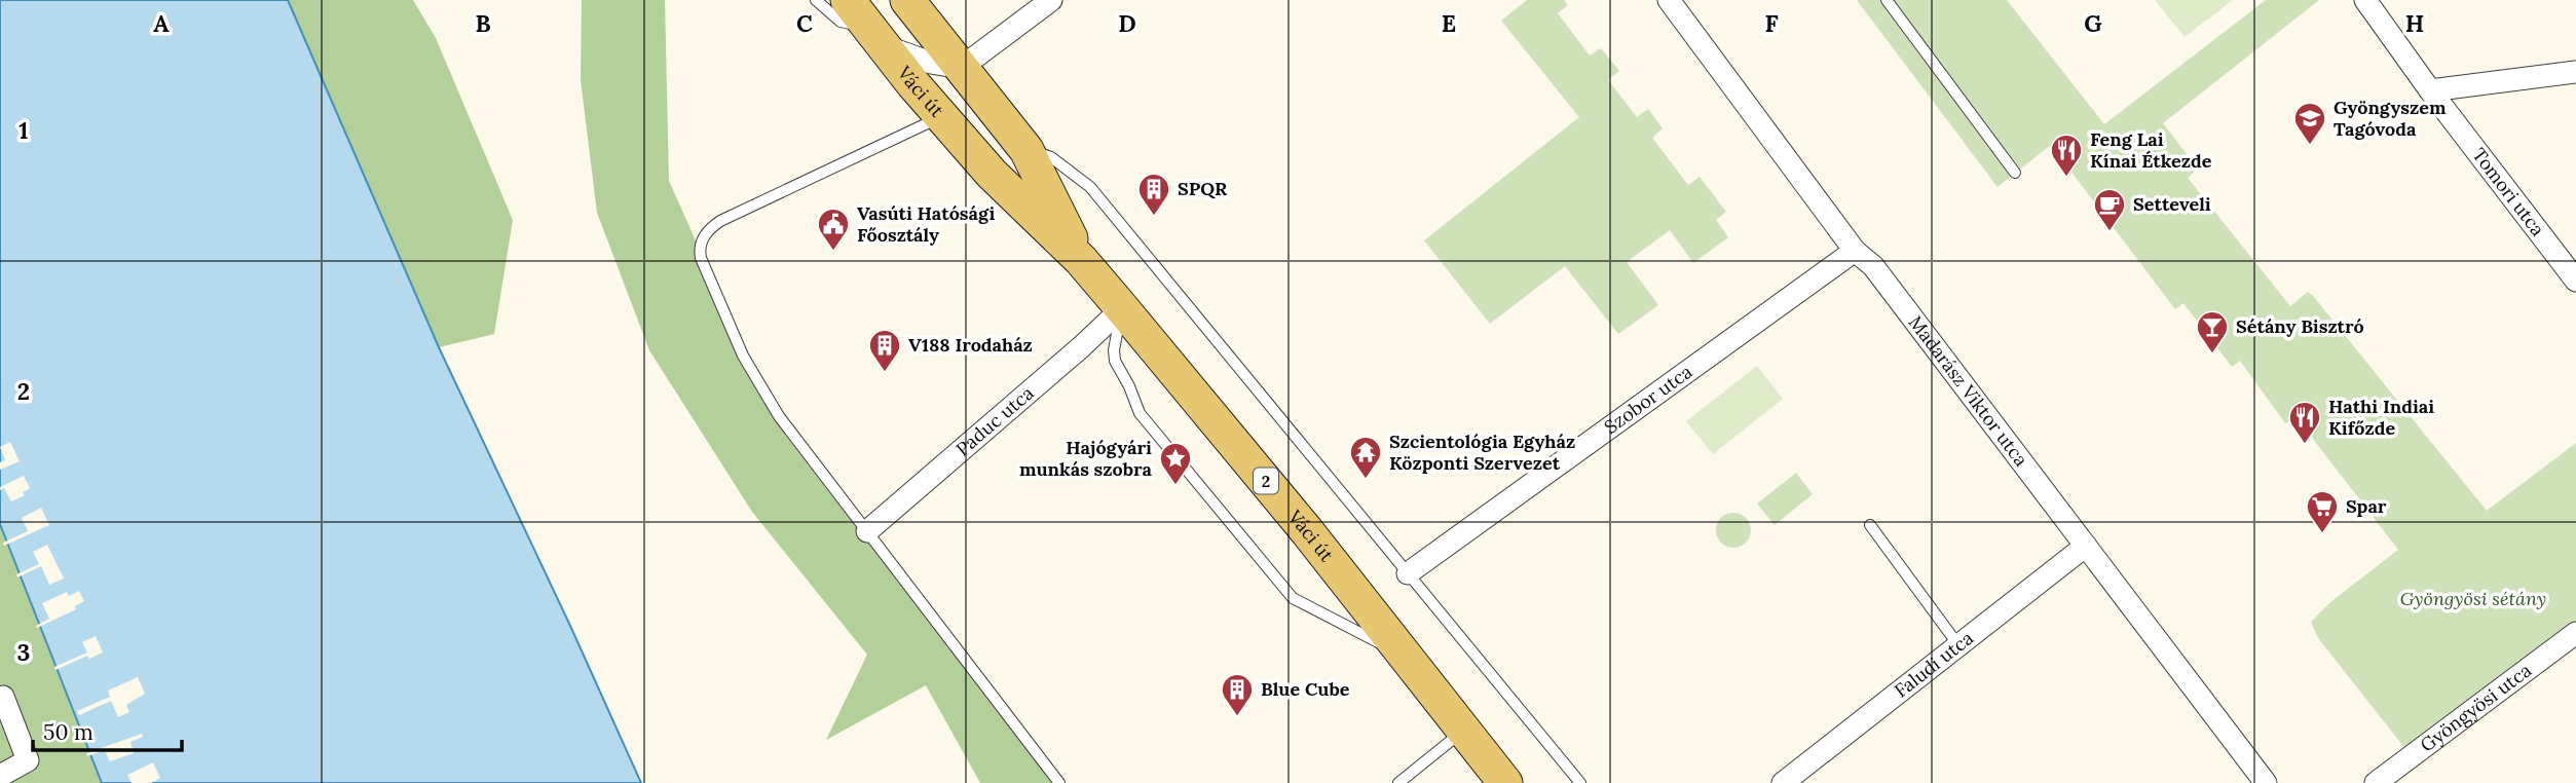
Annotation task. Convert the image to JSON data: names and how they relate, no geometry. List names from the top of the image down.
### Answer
{
  "streets": {
    "main road": ["Váci út", "2"],
    "street": [
      "Tomori utca",
      "Madarász Viktor utca",
      "Szobor utca",
      "Paduc utca",
      "Faludi utca",
      "Gyöngyösi utca"
    ]
  },
  "crossings": [
    ["Váci út", "Paduc utca"],
    ["Madarász Viktor utca", "Szobor utca"],
    ["Madarász Viktor utca", "Faludi utca"]
  ],
  "parks": ["Gyöngyösi sétány"],
  "places": {
    "school or university": ["Gyöngyszem Tagóvoda"],
    "restaurant": ["Feng Lai Kínai Étkezde", "Hathi Indiai Kifőzde"],
    "building": ["SPQR", "V188 Irodaház", "Blue Cube"],
    "cafe": ["Setteveli"],
    "public building": ["Vasúti Hatósági Főosztály"],
    "bar": ["Sétány Bisztró"],
    "temple": ["Szcientológia Egyház Központi Szervezet"],
    "place": ["Hajógyári munkás szobra"],
    "supermarket": ["Spar"]
  },
  "scale_bar": "50 m",
  "grid": {
    "columns": [
      "A",
      "B",
      "C",
      "D",
      "E",
      "F",
      "G",
      "H"
    ],
    "rows": ["1", "2", "3"]
  }
}
